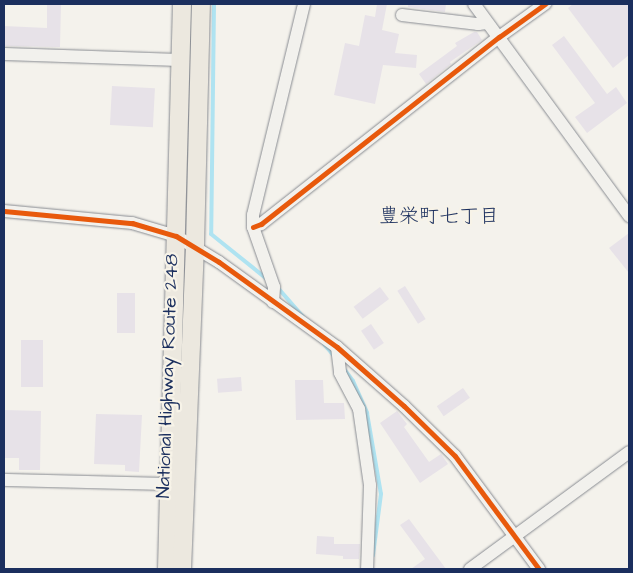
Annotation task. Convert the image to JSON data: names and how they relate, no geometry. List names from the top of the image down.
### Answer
{
  "streets": {
    "highway": ["National Highway Route 248"]
  },
  "districts": ["豊栄町七丁目"]
}
